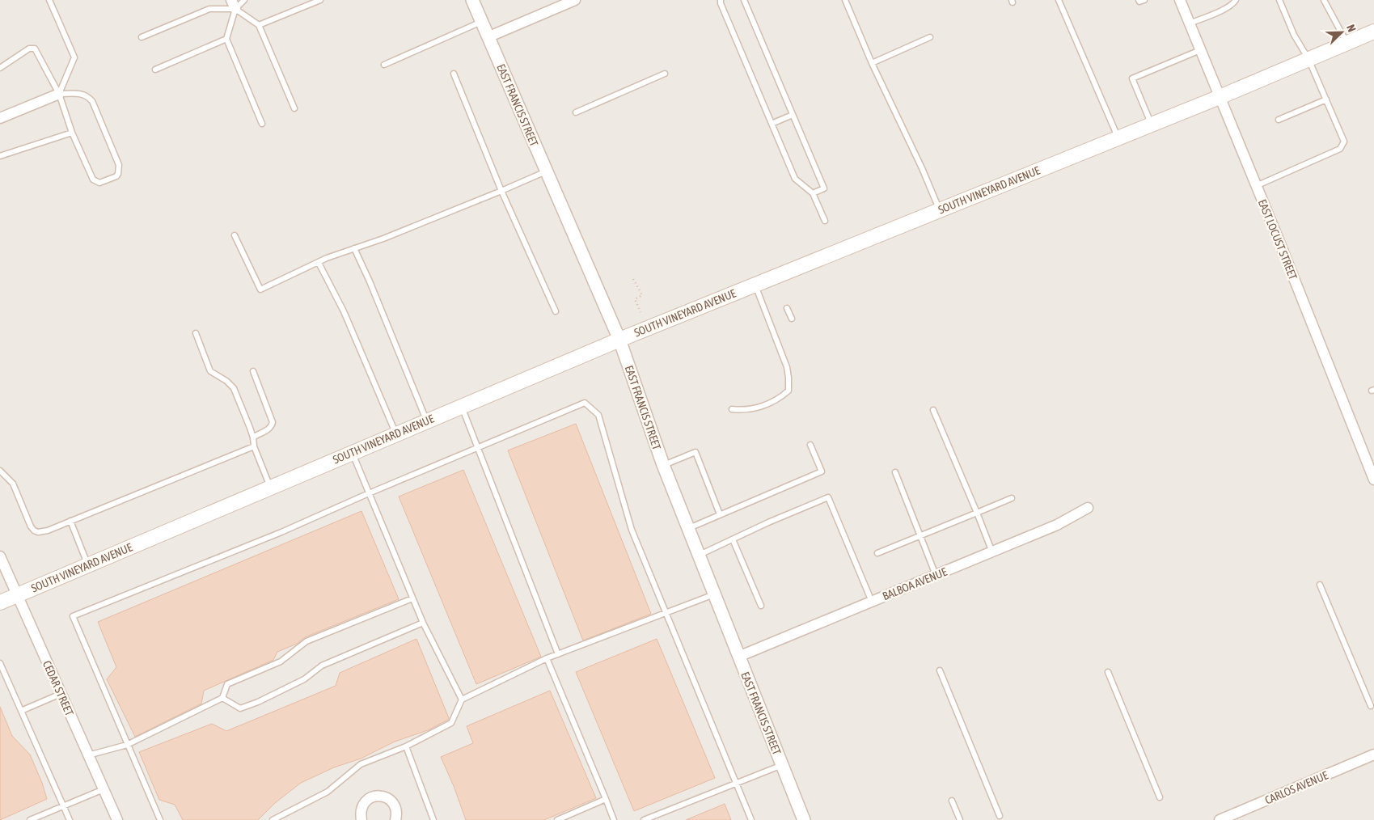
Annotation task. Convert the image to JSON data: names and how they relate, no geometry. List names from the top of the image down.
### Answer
{
  "streets": {
    "main road": ["SOUTH VINEYARD AVENUE"],
    "street": [
      "EAST FRANCIS STREET",
      "EAST LOCUST STREET",
      "BALBOA AVENUE",
      "CEDAR STREET",
      "CARLOS AVENUE"
    ]
  },
  "crossings": [
    ["EAST FRANCIS STREET", "SOUTH VINEYARD AVENUE"],
    ["EAST FRANCIS STREET", "BALBOA AVENUE"],
    ["SOUTH VINEYARD AVENUE", "EAST LOCUST STREET"],
    ["SOUTH VINEYARD AVENUE", "CEDAR STREET"]
  ],
  "north": "top right"
}
